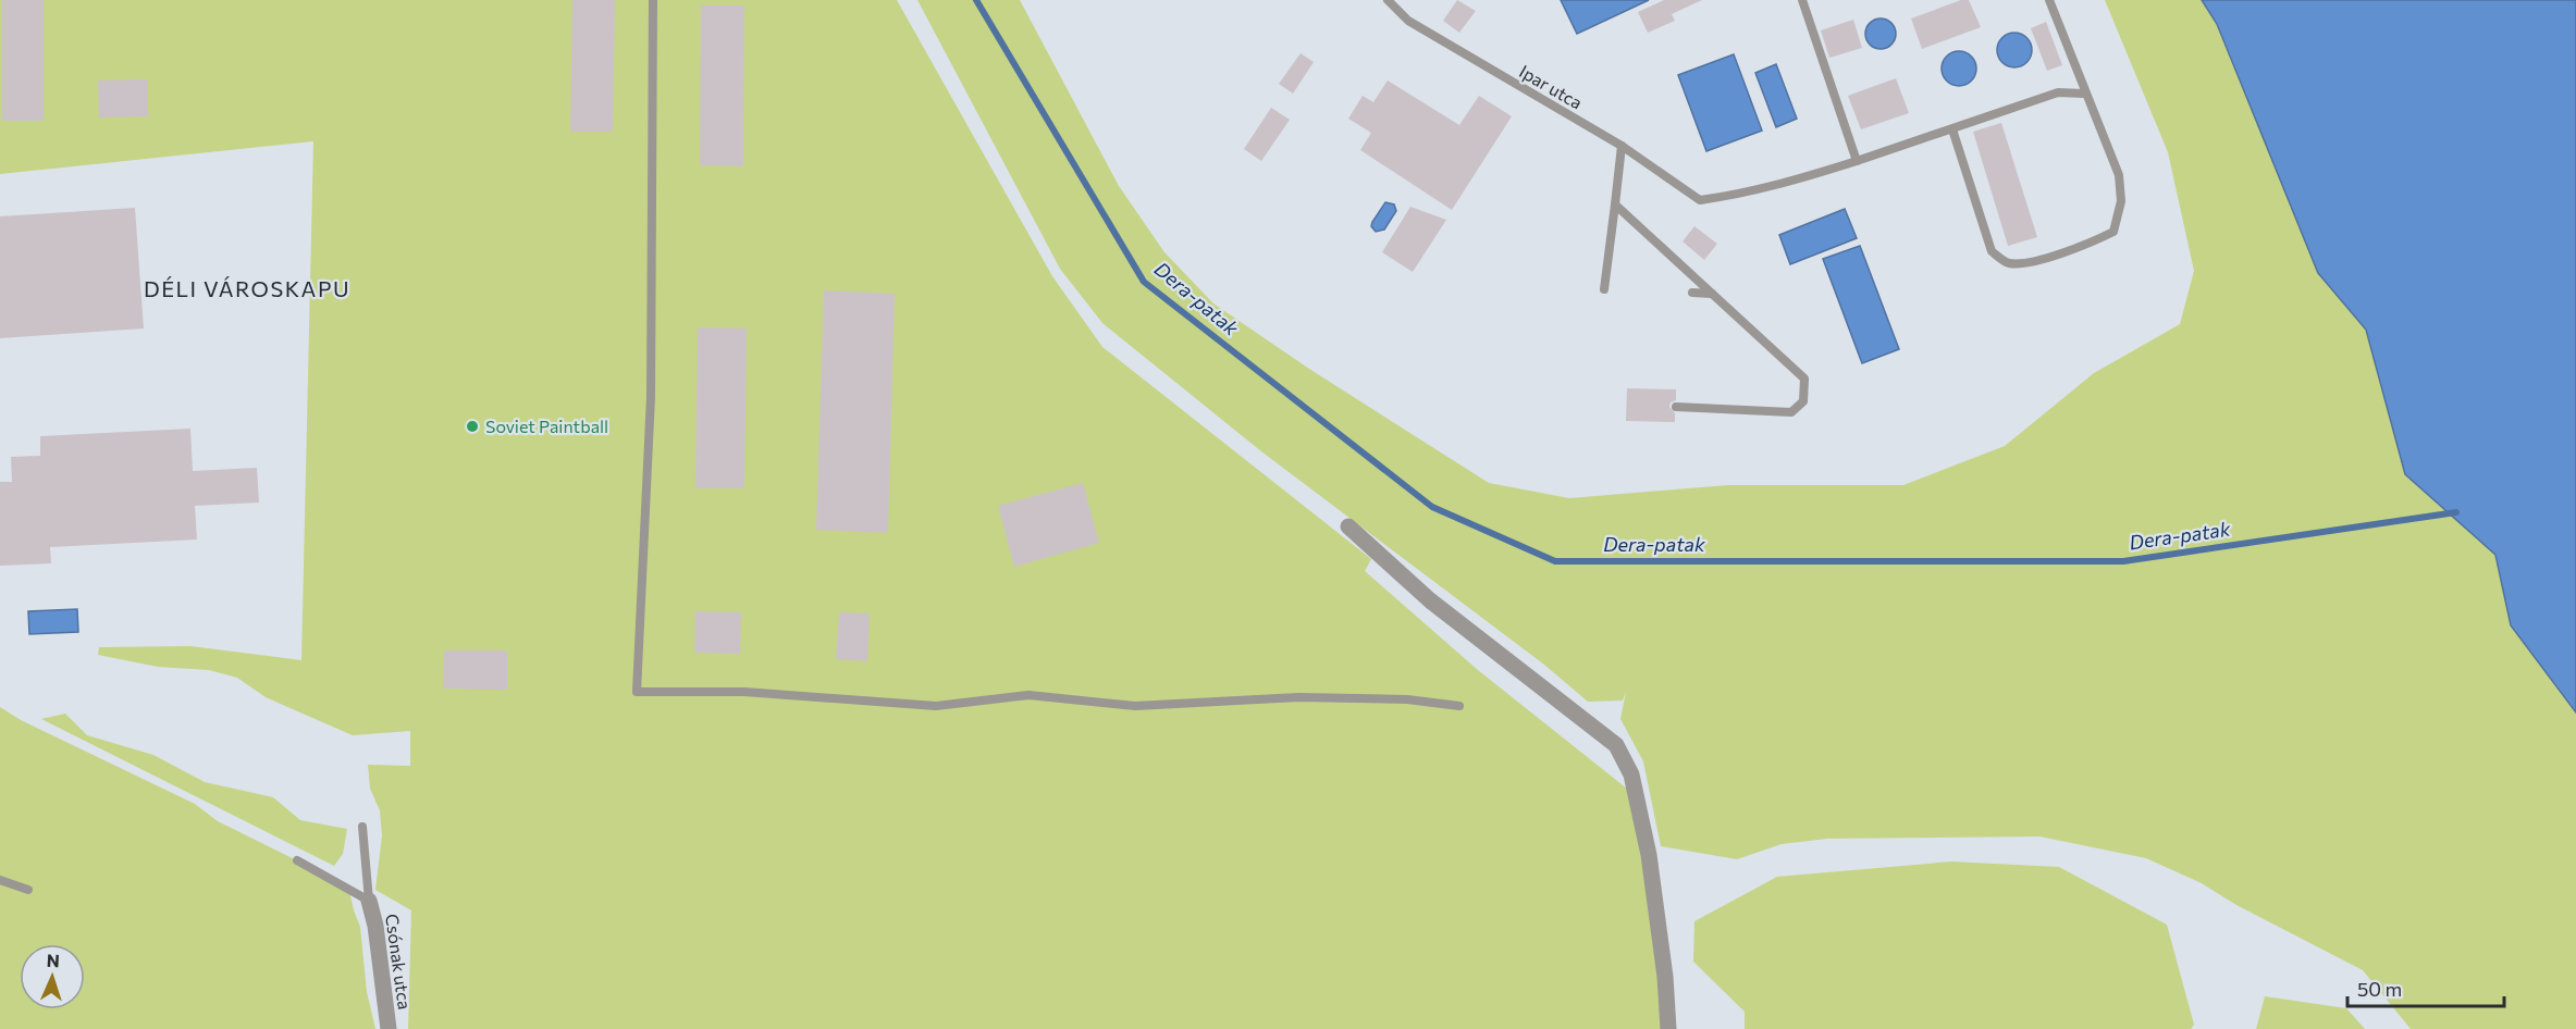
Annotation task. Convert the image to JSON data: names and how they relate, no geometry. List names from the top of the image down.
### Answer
{
  "streets": {
    "street": ["Csónak utca"],
    "lane": ["Ipar utca"]
  },
  "districts": ["DÉLI VÁROSKAPU"],
  "water": ["Dera-patak"],
  "places": ["Soviet Paintball"],
  "scale_bar": "50 m",
  "north": "top"
}
